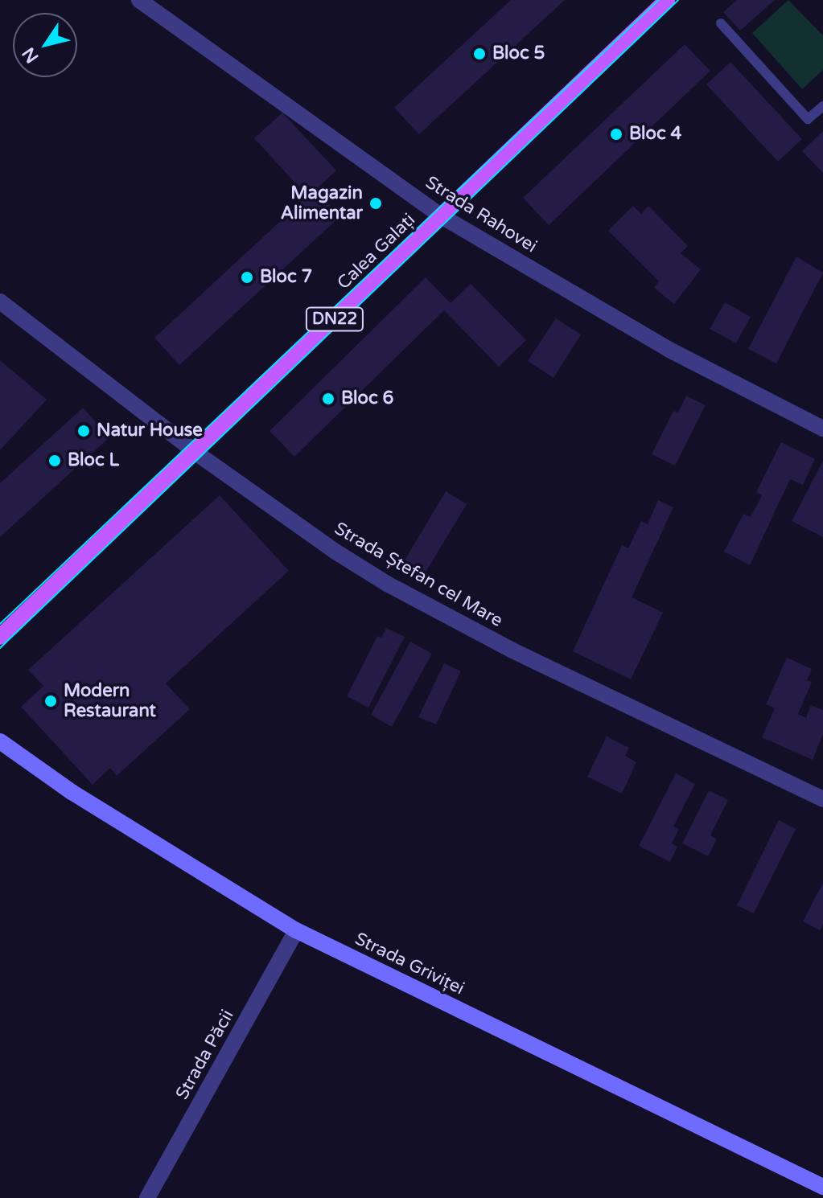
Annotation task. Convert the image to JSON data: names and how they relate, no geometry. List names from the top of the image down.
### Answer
{
  "streets": {
    "main road": ["Calea Galați", "DN22", "Strada Griviței"],
    "street": ["Strada Rahovei", "Strada Ștefan cel Mare", "Strada Păcii"]
  },
  "crossings": [
    ["Strada Rahovei", "Calea Galați"],
    ["Calea Galați", "Strada Ștefan cel Mare"],
    ["Strada Griviței", "Strada Păcii"]
  ],
  "places": [
    "Bloc 5",
    "Bloc 4",
    "Magazin Alimentar",
    "Bloc 7",
    "Bloc 6",
    "Natur House",
    "Bloc L",
    "Modern Restaurant"
  ],
  "north": "bottom left"
}
